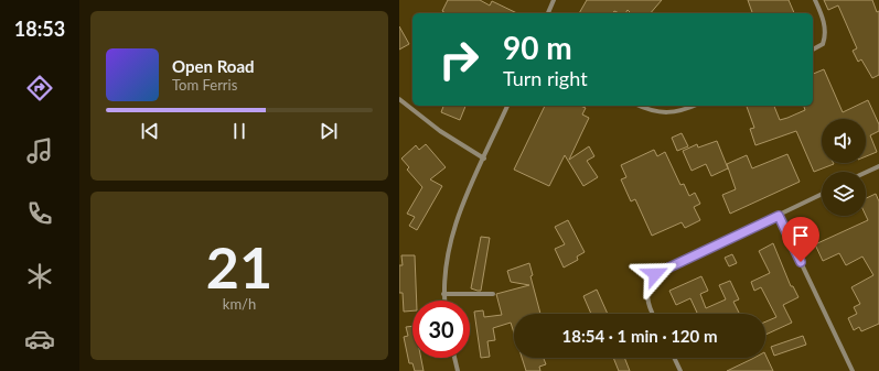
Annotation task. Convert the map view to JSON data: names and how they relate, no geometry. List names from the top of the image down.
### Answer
{
  "page": {
    "tabs": "18:53",
    "turn": ["90 m", "Turn right"],
    "song": ["Open Road", "Tom Ferris"],
    "tile": ["21", "km/h"],
    "limit": "30",
    "trip": "18:54 · 1 min · 120 m"
  }
}
